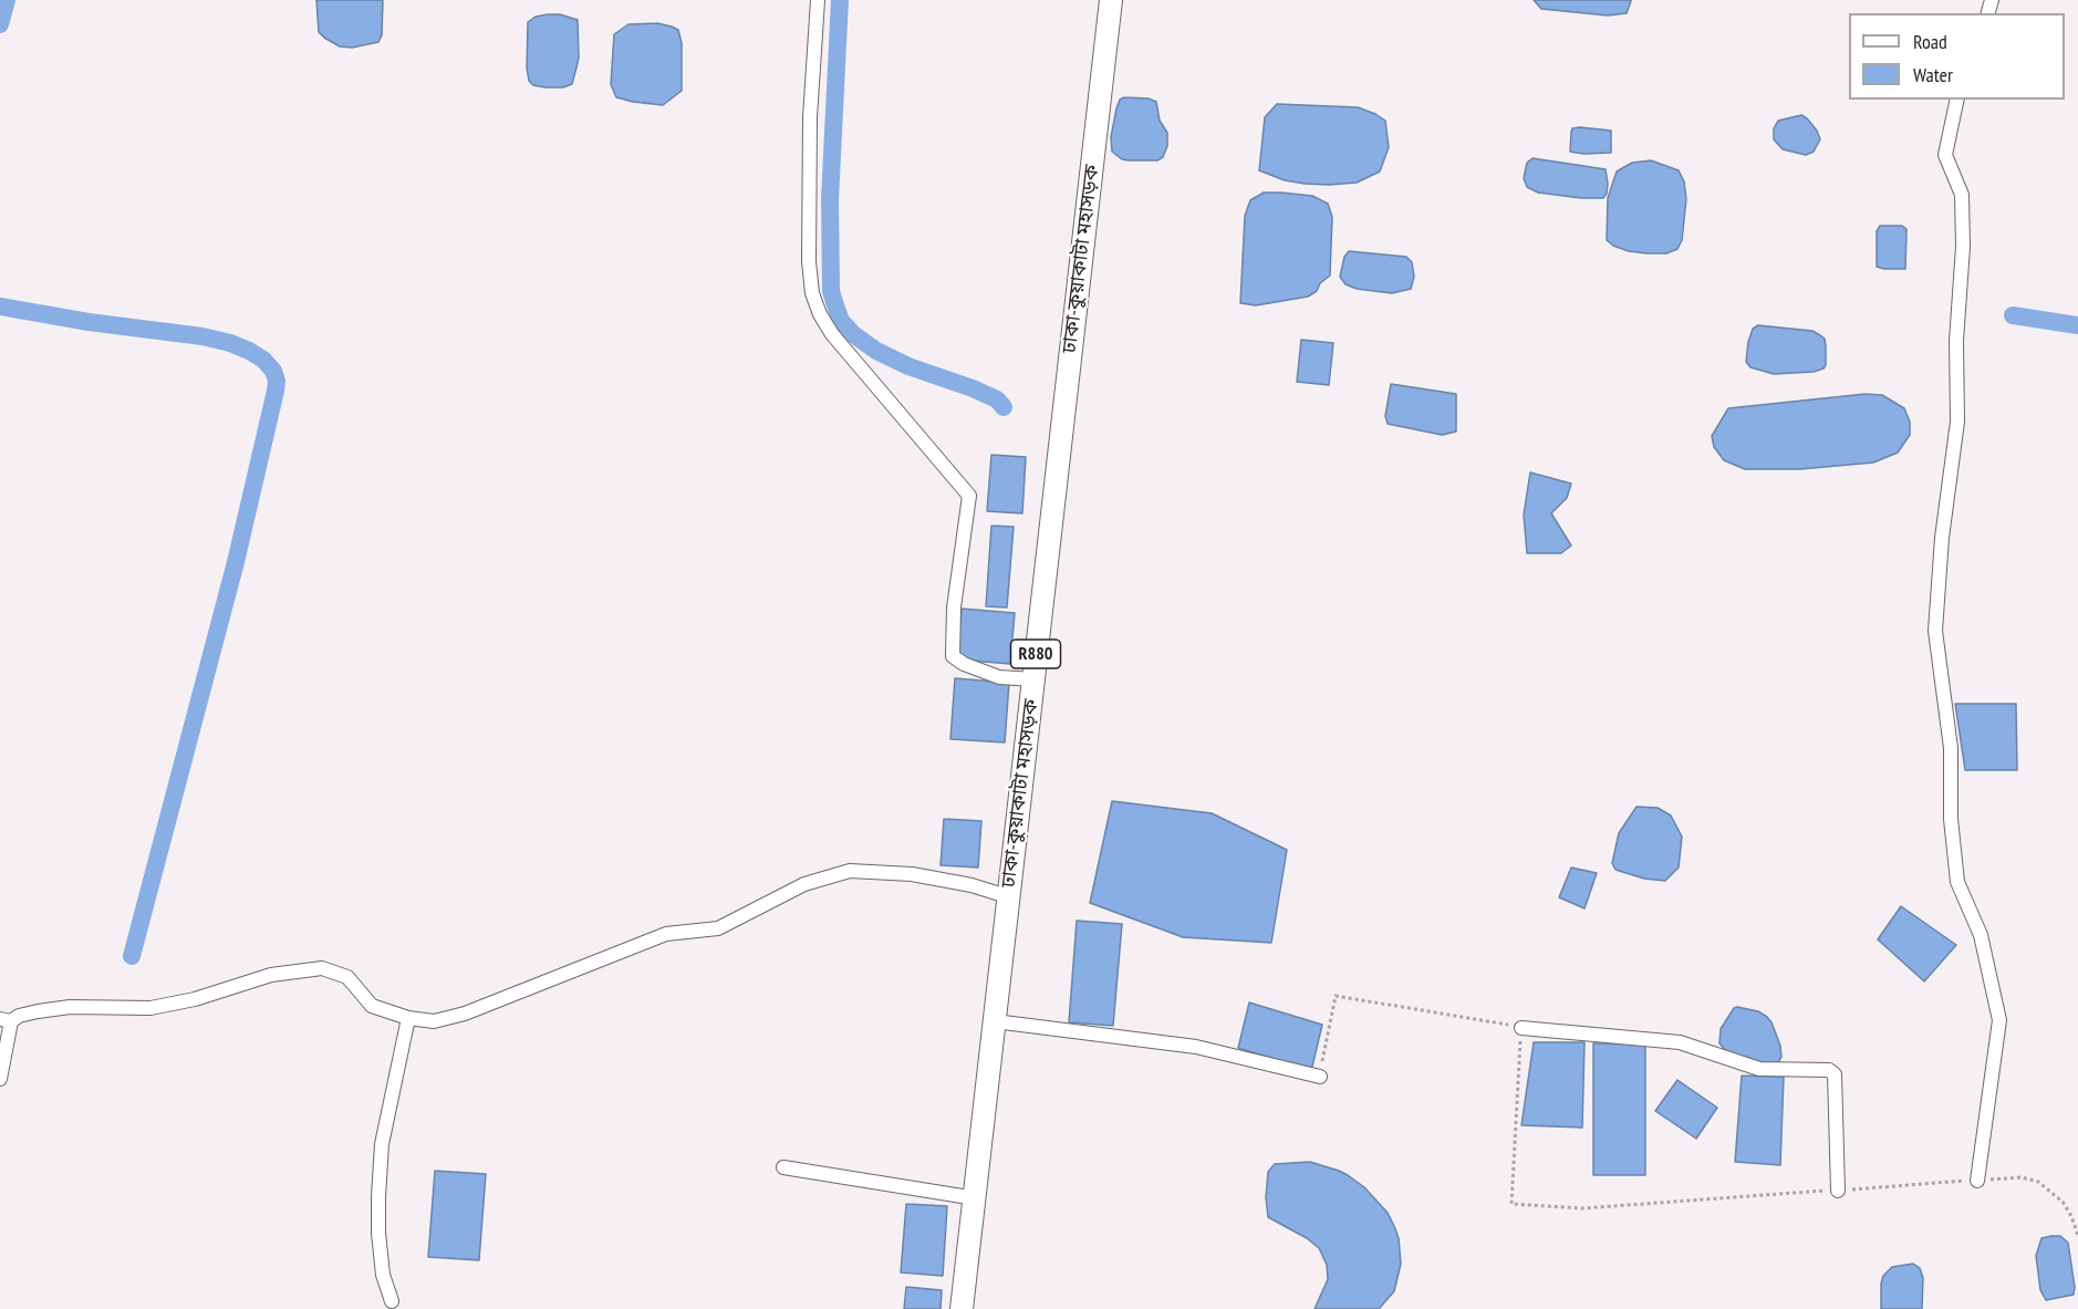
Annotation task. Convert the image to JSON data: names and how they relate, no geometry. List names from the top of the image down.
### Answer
{
  "streets": {
    "main road": ["ঢাকা-কুয়াকাটা মহাসড়ক", "R880"]
  },
  "legend": ["Road", "Water"]
}
